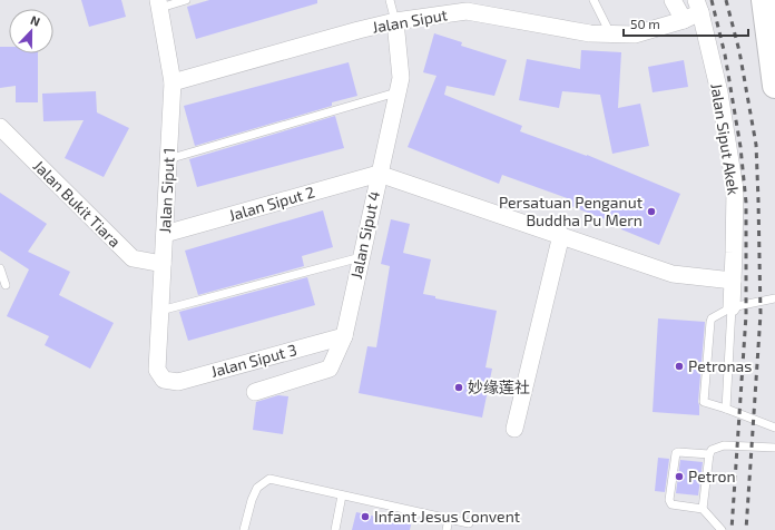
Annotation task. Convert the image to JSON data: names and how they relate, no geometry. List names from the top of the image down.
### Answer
{
  "streets": {
    "street": [
      "Jalan Siput",
      "Jalan Siput Akek",
      "Jalan Siput 1",
      "Jalan Bukit Tiara",
      "Jalan Siput 2",
      "Jalan Siput 4",
      "Jalan Siput 3"
    ]
  },
  "crossings": [
    ["Jalan Siput", "Jalan Siput Akek"],
    ["Jalan Siput", "Jalan Siput 1"],
    ["Jalan Siput", "Jalan Siput 4"],
    ["Jalan Siput 1", "Jalan Bukit Tiara"],
    ["Jalan Siput 1", "Jalan Siput 2"],
    ["Jalan Siput 1", "Jalan Siput 3"],
    ["Jalan Siput 2", "Jalan Siput 4"],
    ["Jalan Siput 4", "Jalan Siput 3"]
  ],
  "places": [
    "Persatuan Penganut Buddha Pu Mern",
    "Petronas",
    "妙缘莲社",
    "Petron",
    "Infant Jesus Convent"
  ],
  "scale_bar": "50 m",
  "north": "top"
}
